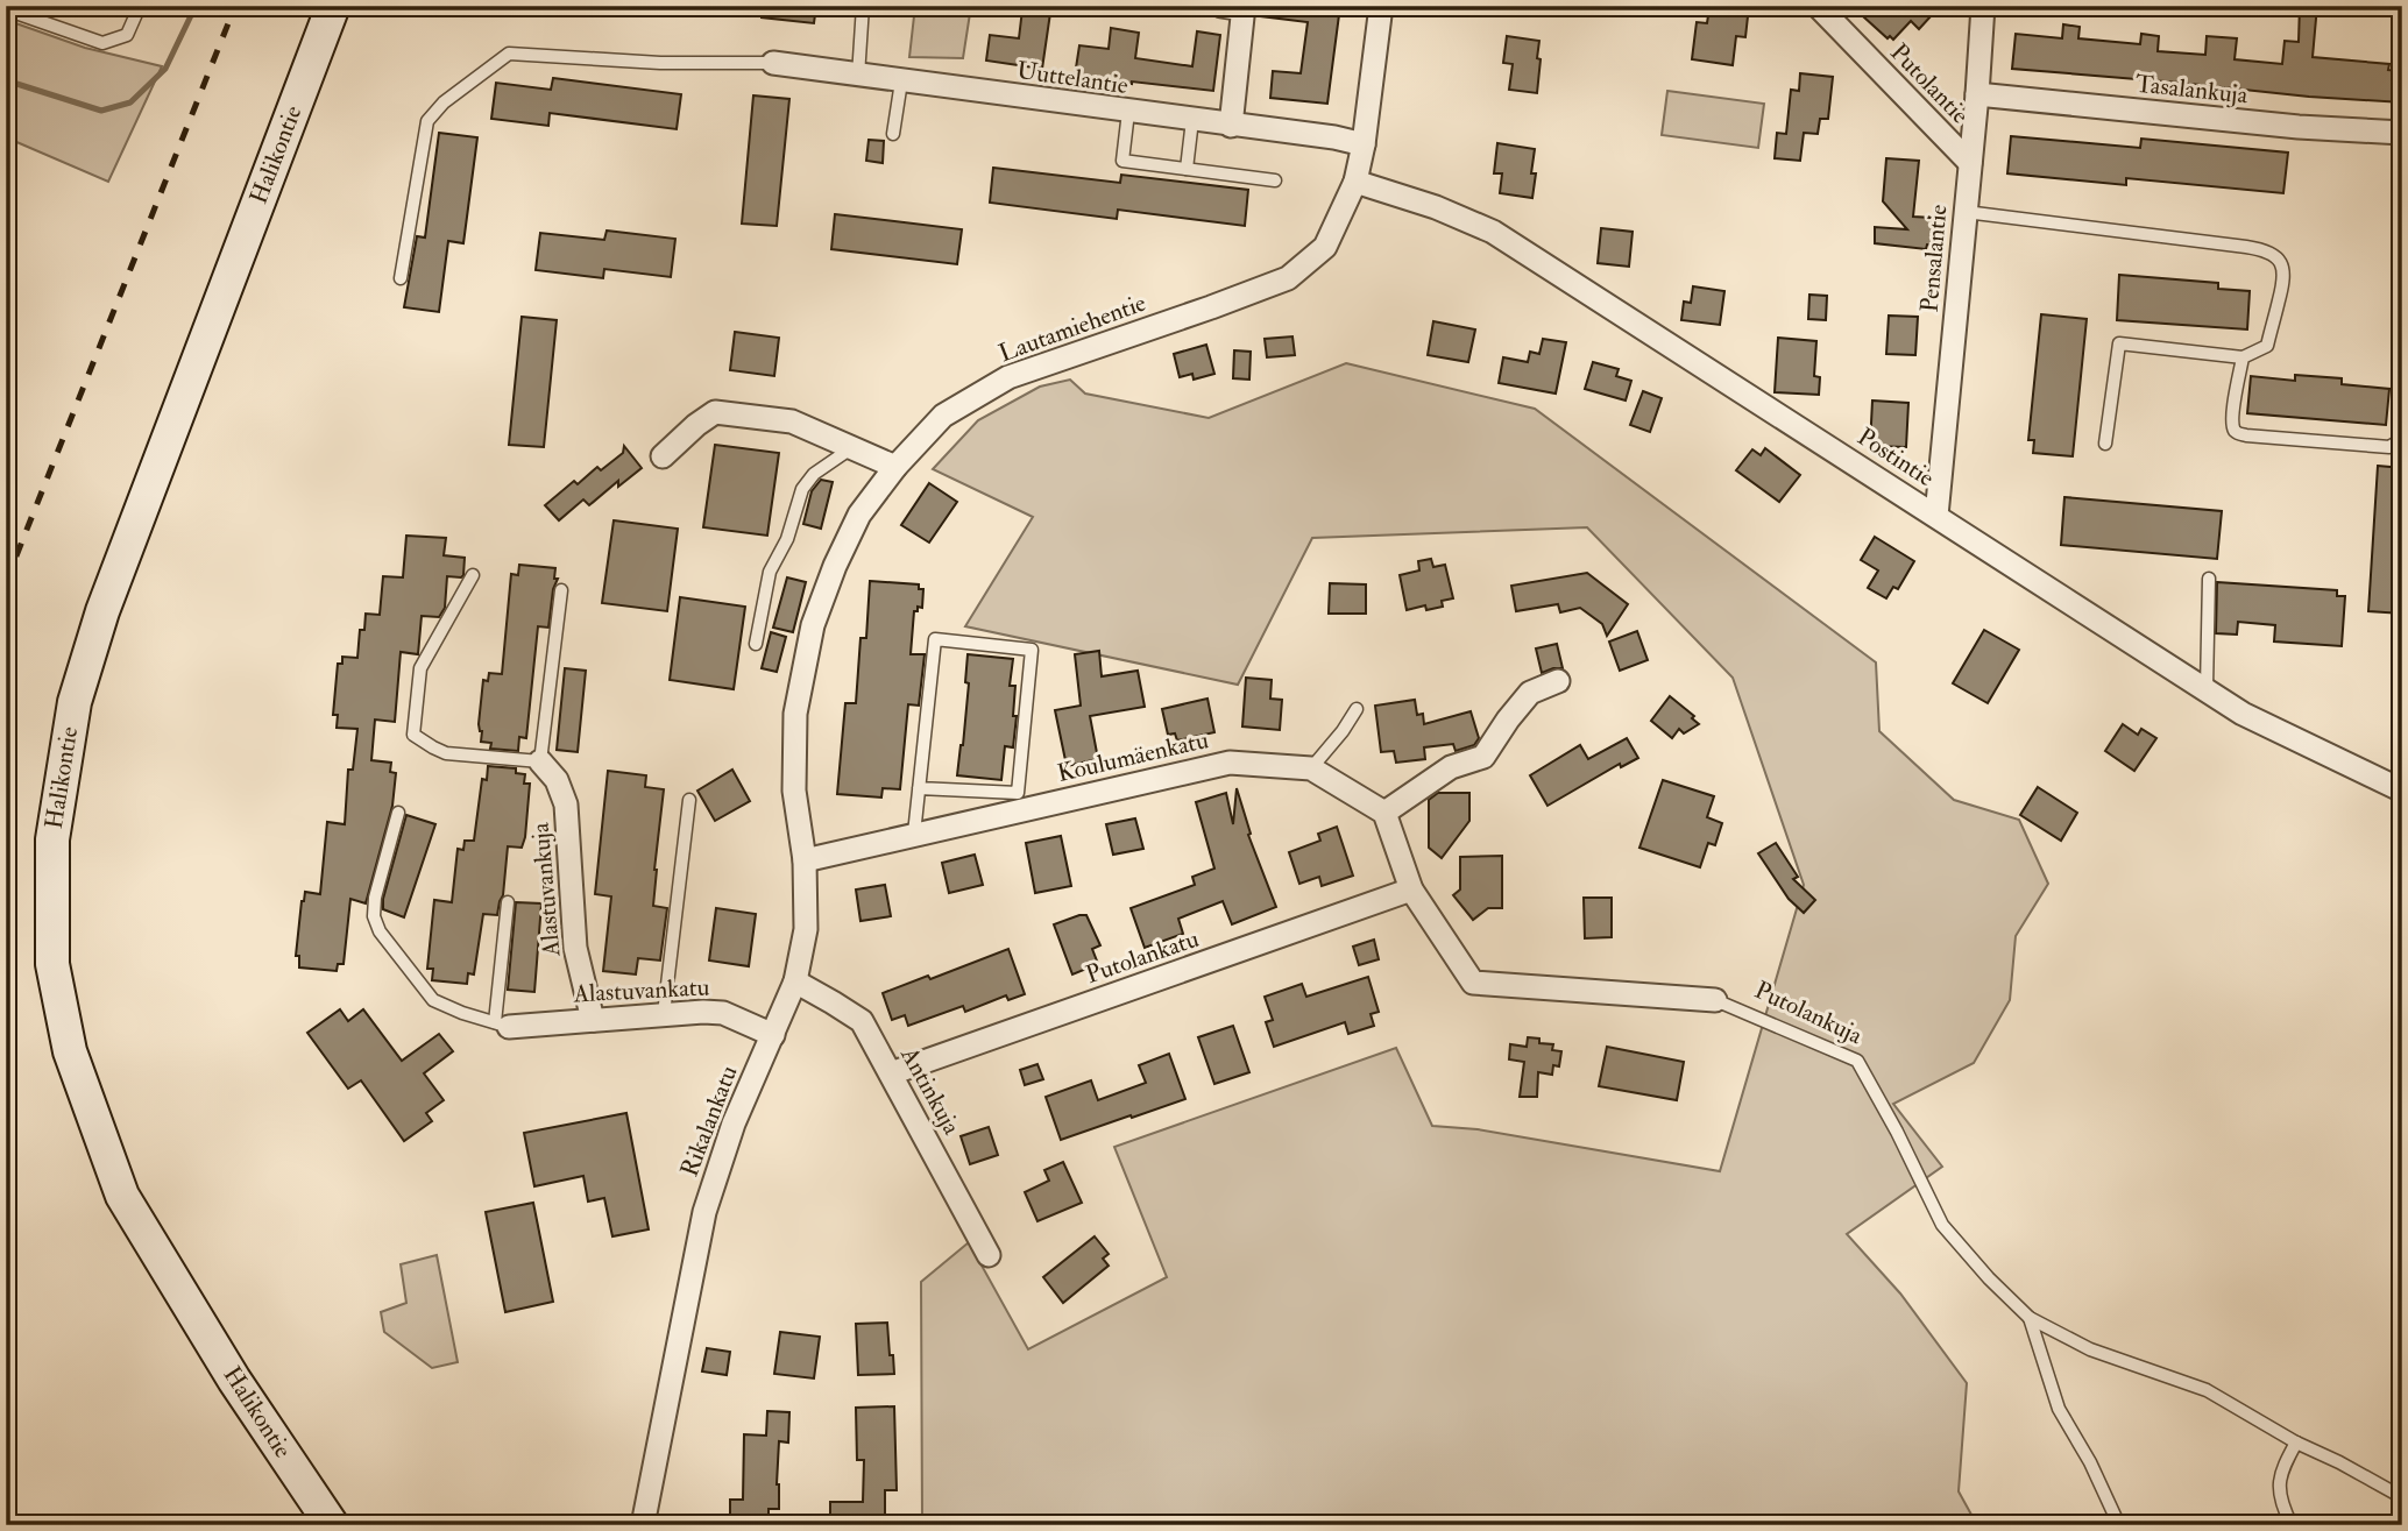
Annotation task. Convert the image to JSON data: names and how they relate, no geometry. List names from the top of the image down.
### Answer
{
  "streets": {
    "main road": ["Halikontie"],
    "street": [
      "Uuttelantie",
      "Putolantie",
      "Tasalankuja",
      "Pensalantie",
      "Lautamiehentie",
      "Postintie",
      "Koulumäenkatu",
      "Alastuvankuja",
      "Putolankatu",
      "Alastuvankatu",
      "Putolankuja",
      "Antinkuja",
      "Rikalankatu"
    ]
  },
  "crossings": [
    ["Uuttelantie", "Lautamiehentie"],
    ["Putolantie", "Pensalantie"],
    ["Tasalankuja", "Pensalantie"],
    ["Pensalantie", "Postintie"],
    ["Lautamiehentie", "Postintie"],
    ["Lautamiehentie", "Rikalankatu"],
    ["Koulumäenkatu", "Rikalankatu"],
    ["Alastuvankuja", "Alastuvankatu"],
    ["Putolankatu", "Putolankuja"],
    ["Putolankatu", "Antinkuja"],
    ["Alastuvankatu", "Rikalankatu"],
    ["Antinkuja", "Rikalankatu"]
  ]
}
